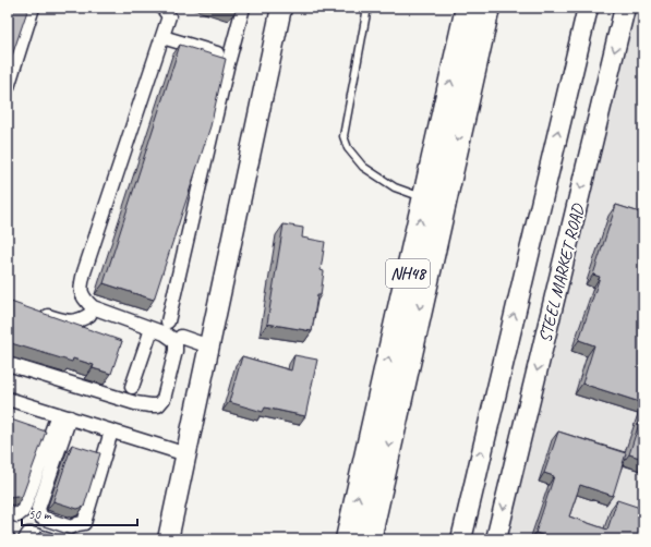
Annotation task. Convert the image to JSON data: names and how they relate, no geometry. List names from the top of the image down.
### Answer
{
  "streets": {
    "highway": ["NH48"],
    "street": ["STEEL MARKET ROAD"]
  },
  "scale_bar": "50 m"
}
